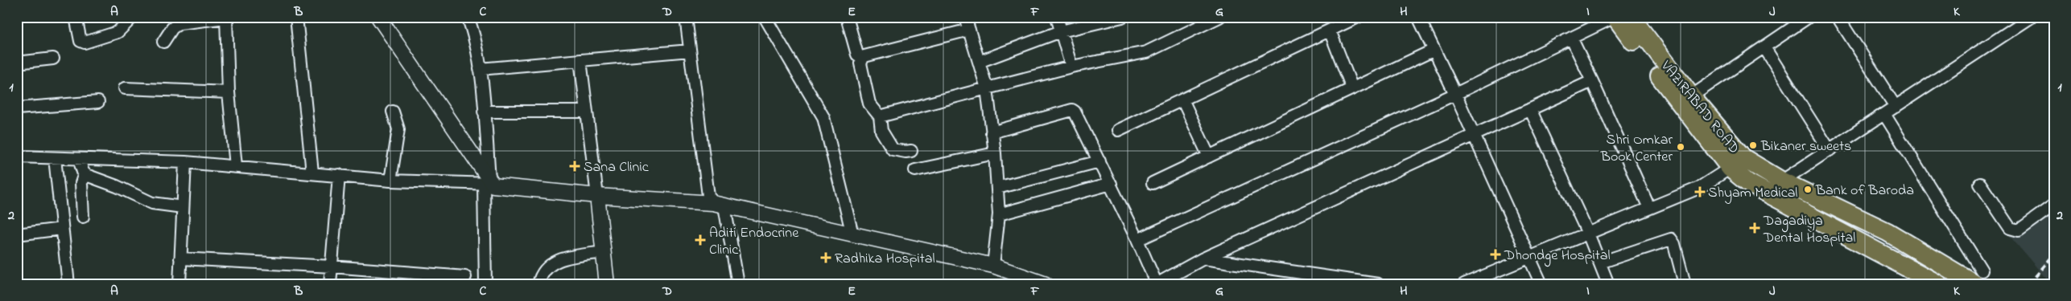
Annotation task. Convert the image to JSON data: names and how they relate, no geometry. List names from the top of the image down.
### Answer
{
  "streets": {
    "main road": ["VAZIRABAD ROAD"]
  },
  "places": {
    "other": ["Bikaner sweets", "Shri Omkar Book Center", "Bank of Baroda"],
    "health": [
      "Sana Clinic",
      "Shyam Medical",
      "Dagadiya Dental Hospital",
      "Aditi Endocrine Clinic",
      "Dhondge Hospital",
      "Radhika Hospital"
    ]
  },
  "grid": {
    "columns": [
      "A",
      "B",
      "C",
      "D",
      "E",
      "F",
      "G",
      "H",
      "I",
      "J",
      "K"
    ],
    "rows": ["1", "2"]
  }
}
